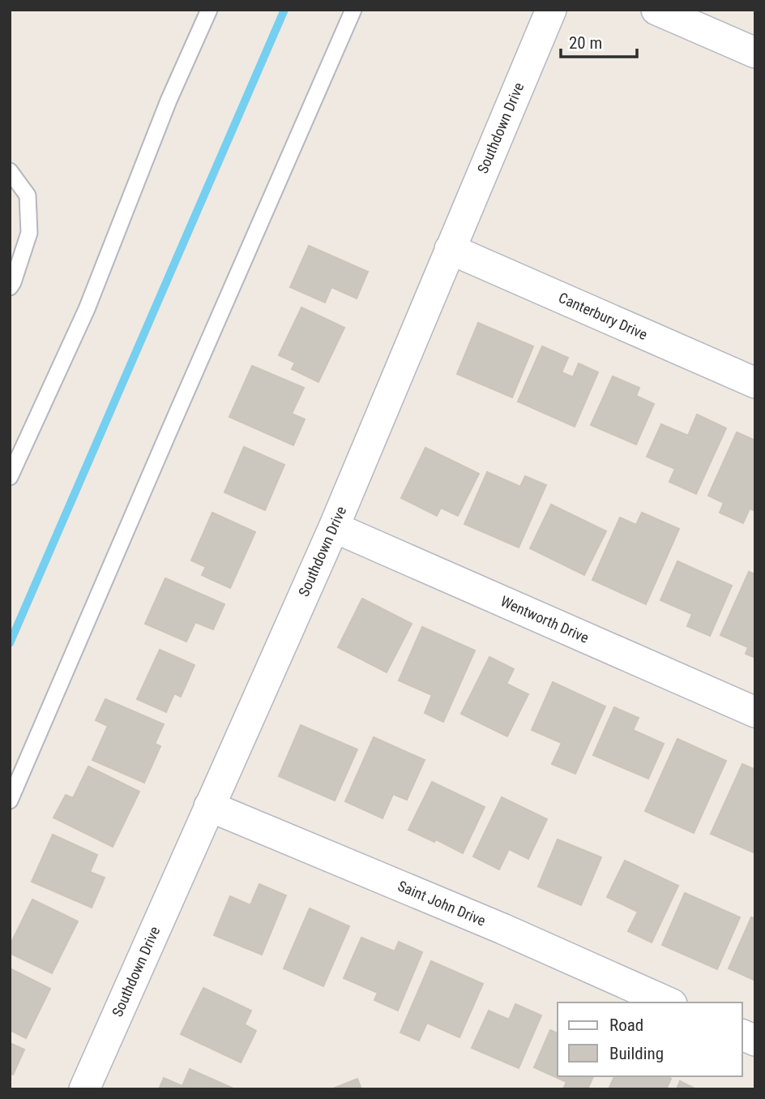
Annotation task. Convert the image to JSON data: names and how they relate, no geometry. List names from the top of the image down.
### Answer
{
  "streets": {
    "street": [
      "Southdown Drive",
      "Canterbury Drive",
      "Wentworth Drive",
      "Saint John Drive"
    ]
  },
  "crossings": [
    ["Southdown Drive", "Canterbury Drive"],
    ["Southdown Drive", "Wentworth Drive"],
    ["Southdown Drive", "Saint John Drive"]
  ],
  "legend": ["Road", "Building"],
  "scale_bar": "20 m"
}
